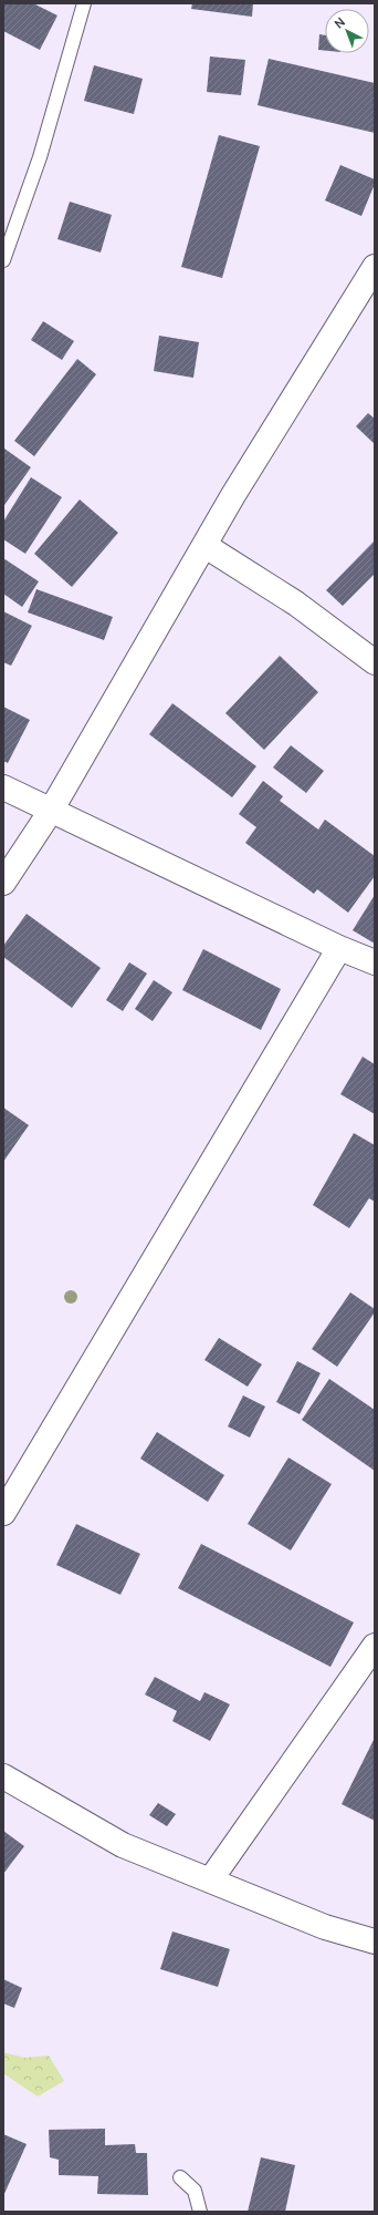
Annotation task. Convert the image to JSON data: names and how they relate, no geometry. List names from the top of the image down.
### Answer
{
  "north": "top left"
}
